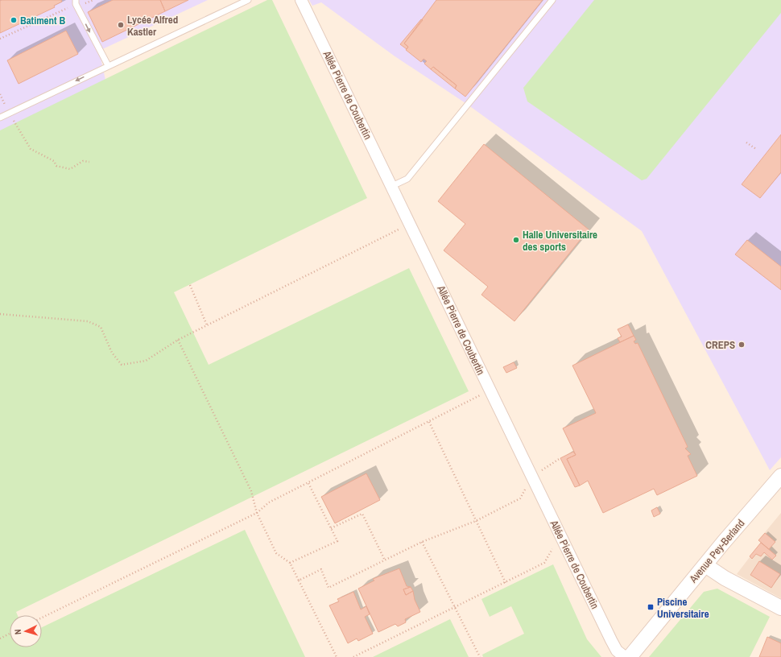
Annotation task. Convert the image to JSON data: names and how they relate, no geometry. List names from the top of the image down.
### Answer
{
  "streets": {
    "street": ["Allée Pierre de Coubertin", "Avenue Pey-Berland"]
  },
  "places": {
    "other": [
      "Batiment B",
      "Lycée Alfred Kastler",
      "Halle Universitaire des sports",
      "CREPS"
    ],
    "transit": ["Piscine Universitaire"]
  },
  "north": "left"
}
